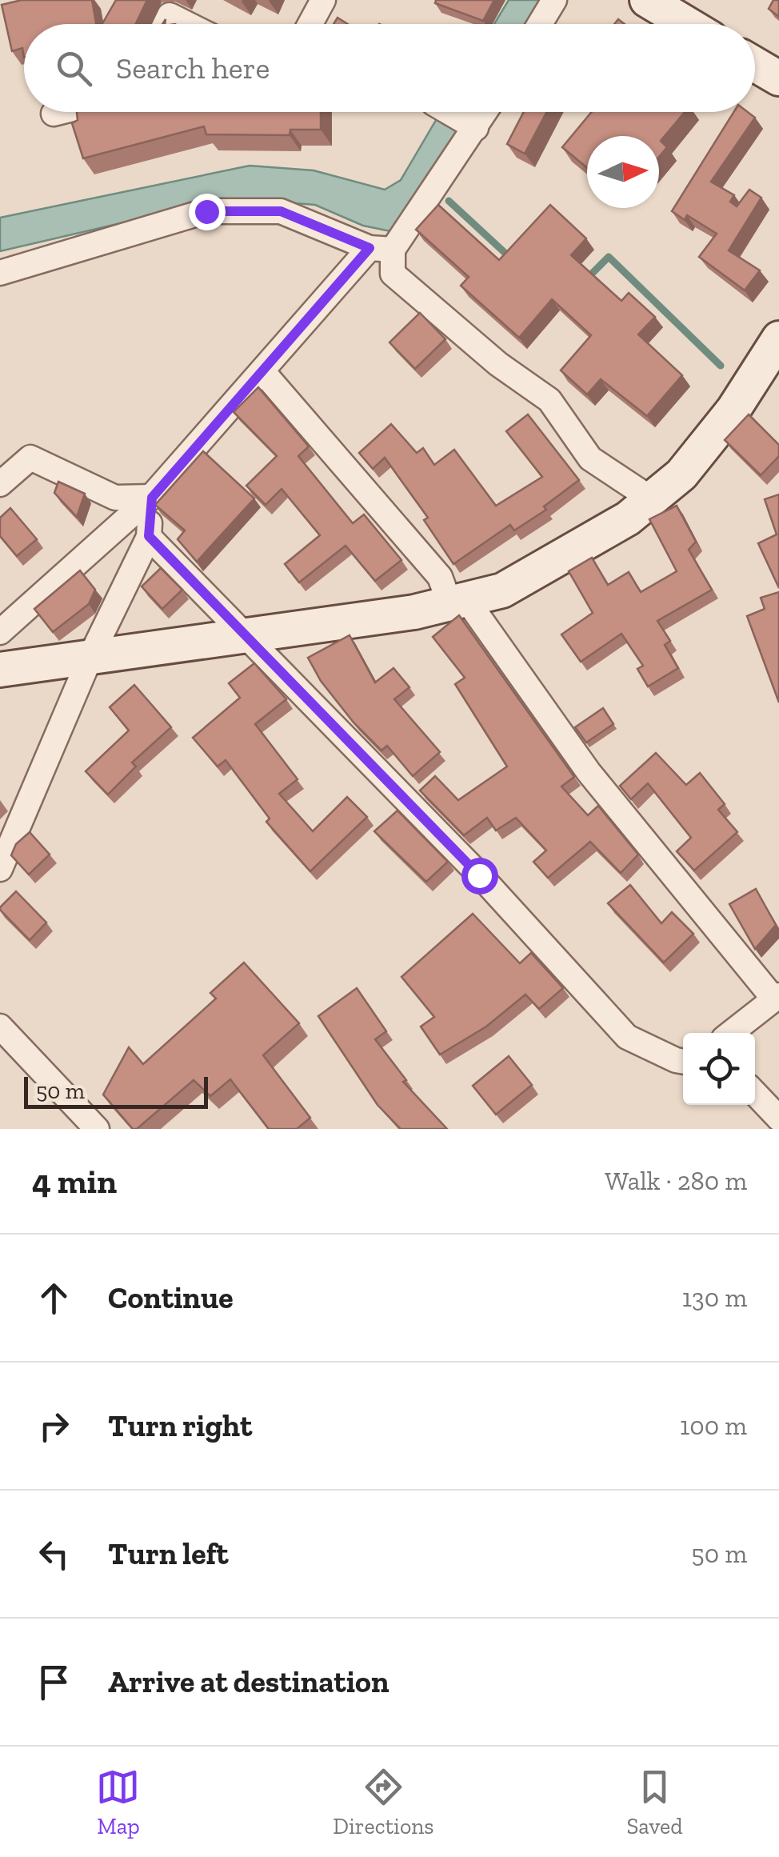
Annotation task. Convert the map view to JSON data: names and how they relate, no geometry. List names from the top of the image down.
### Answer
{
  "scale_bar": "50 m",
  "north": "right",
  "page": {
    "search": "Search here",
    "scale": "50 m",
    "heading": ["4 min", "Walk · 280 m"],
    "list": [
      ["Continue", "130 m"],
      ["Turn right", "100 m"],
      ["Turn left", "50 m"],
      "Arrive at destination"
    ],
    "nav": ["Map", "Directions", "Saved"]
  }
}
